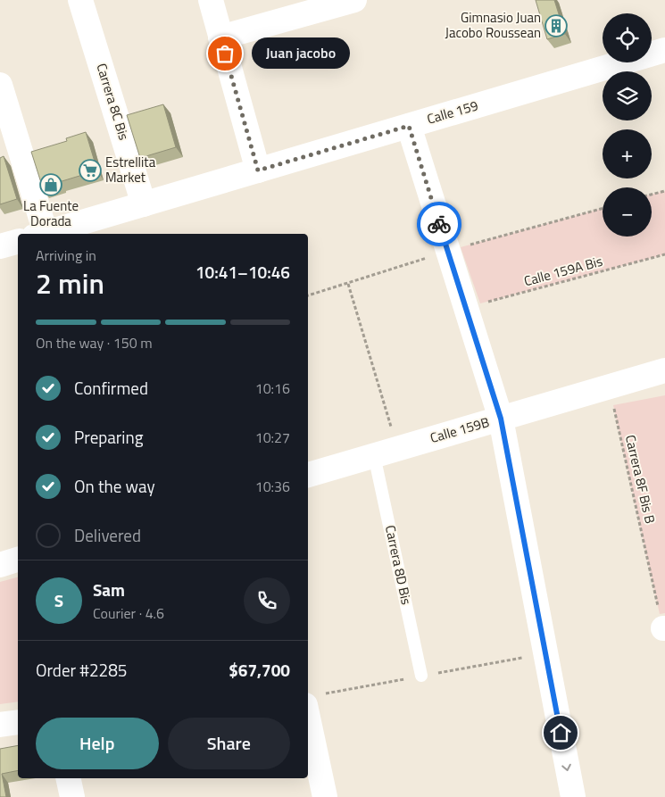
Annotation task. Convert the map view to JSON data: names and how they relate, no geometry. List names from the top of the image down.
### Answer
{
  "streets": {
    "street": ["Carrera 8C Bis", "Calle 159", "Calle 159B"],
    "lane": ["Carrera 8D Bis"],
    "path": ["Calle 159A Bis", "Carrera 8F Bis B"]
  },
  "crossings": [
    ["Carrera 8C Bis", "Calle 159"],
    ["Calle 159B", "Carrera 8F Bis B"],
    ["Calle 159B", "Carrera 8D Bis"]
  ],
  "places": {
    "building": ["Gimnasio Juan Jacobo Roussean"],
    "other": ["Juan jacobo"],
    "supermarket": ["Estrellita Market"],
    "shop": ["La Fuente Dorada"]
  },
  "page": {
    "map_buttons": ["+", "−"],
    "bubble": "Juan jacobo",
    "heading": ["2 min", "Arriving in", "10:41–10:46"],
    "panel": [
      "Sam",
      "Courier · 4.6",
      "Order #2285",
      "$67,700"
    ],
    "bar": "On the way · 150 m",
    "list": [
      ["Confirmed", "10:16"],
      ["Preparing", "10:27"],
      ["On the way", "10:36"],
      "Delivered"
    ],
    "round": "S",
    "buttons": ["Help", "Share"]
  }
}
